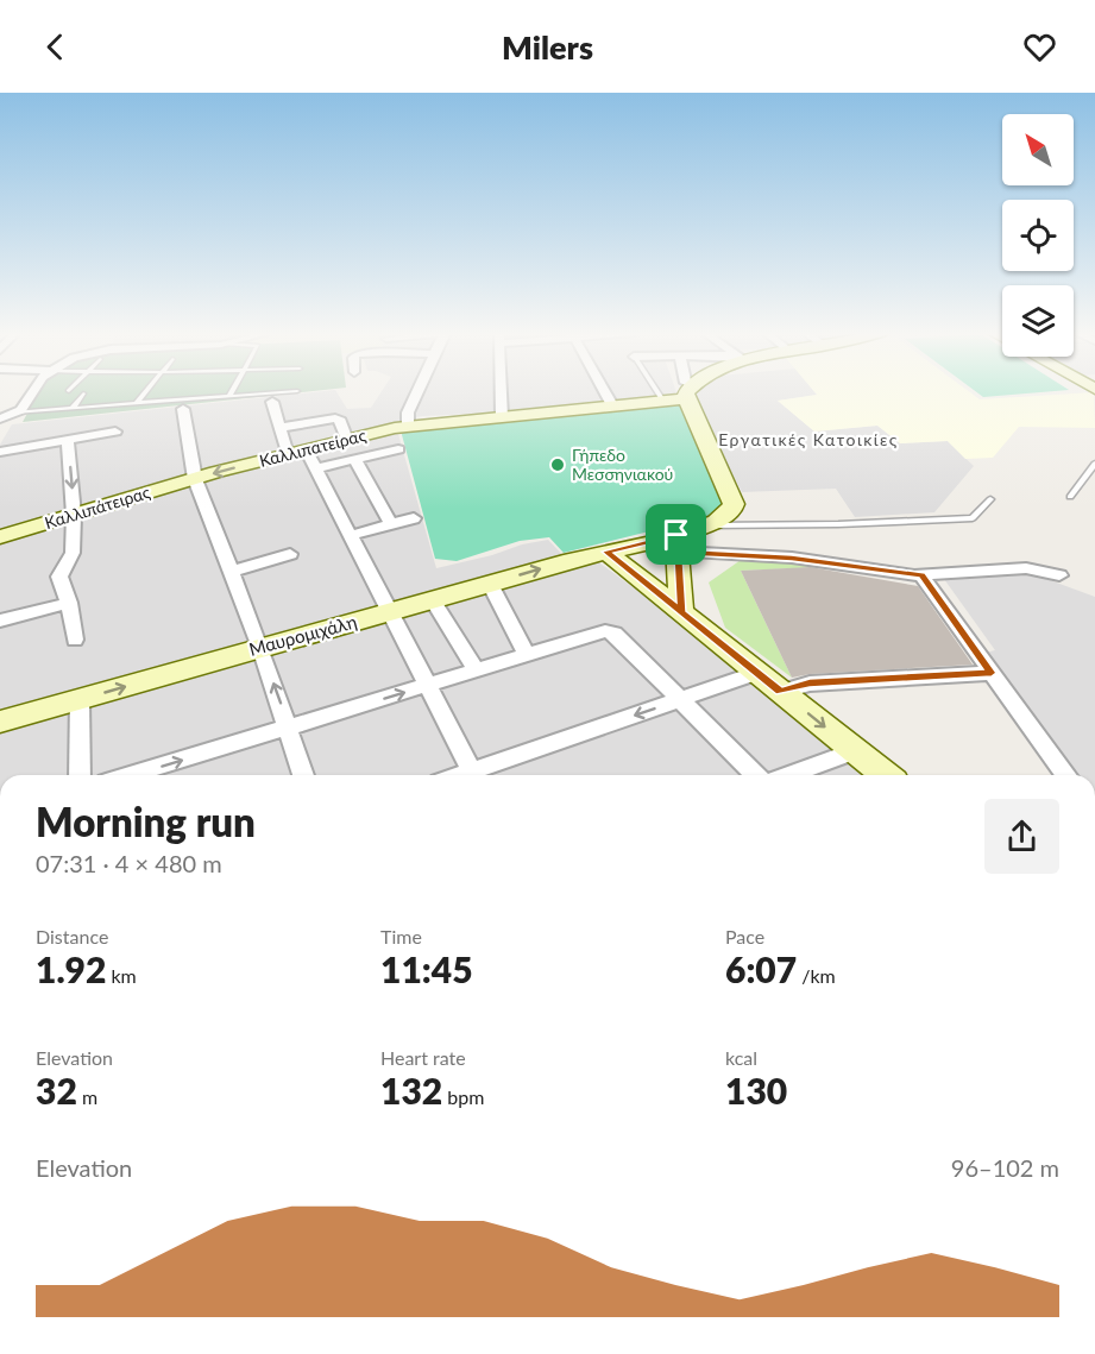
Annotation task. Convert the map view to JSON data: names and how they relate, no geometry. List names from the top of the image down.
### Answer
{
  "streets": {
    "street": ["Καλλιπατείρας", "Καλλιπάτειρας", "Μαυρομιχάλη"]
  },
  "crossings": [
    ["Καλλιπατείρας", "Καλλιπάτειρας"],
    ["Καλλιπατείρας", "Μαυρομιχάλη"]
  ],
  "districts": ["Εργατικές Κατοικίες"],
  "places": ["Γήπεδο Μεσσηνιακού"],
  "north": "top left",
  "page": {
    "header": "Milers",
    "heading": ["Morning run", "07:31 · 4 × 480 m"],
    "stats": [
      ["Distance", "1.92 km"],
      ["Time", "11:45"],
      ["Pace", "6:07 /km"],
      ["Elevation", "32 m"],
      ["Heart rate", "132 bpm"],
      ["kcal", "130"]
    ],
    "chart": ["Elevation", "96–102 m"]
  }
}
